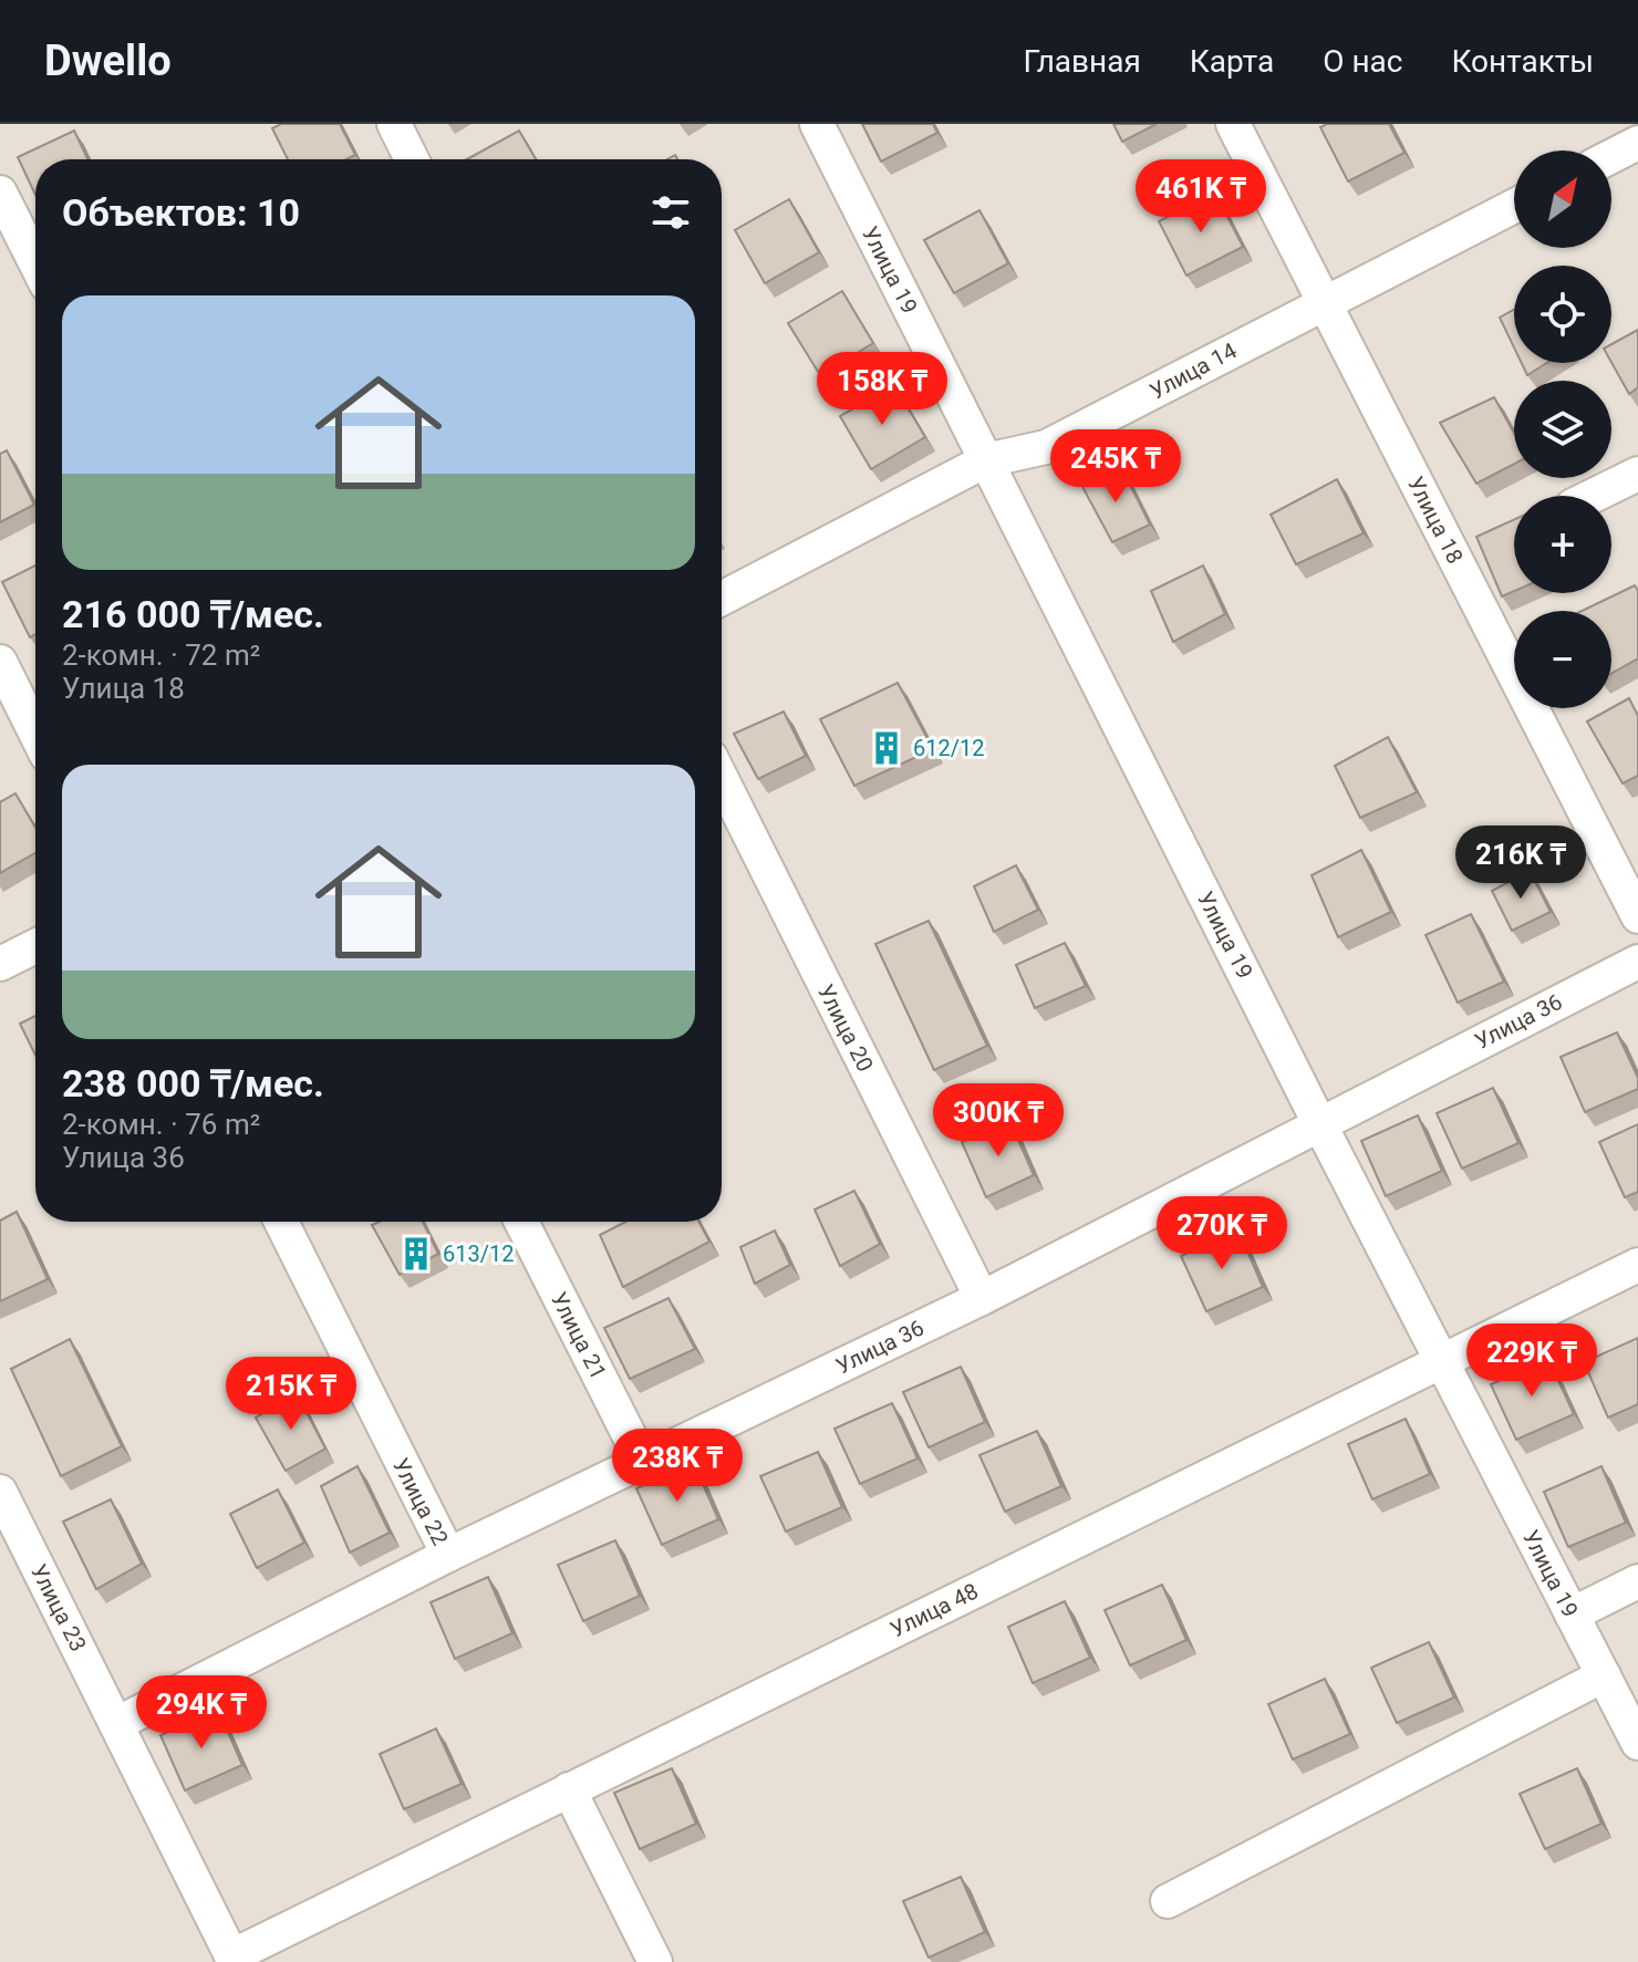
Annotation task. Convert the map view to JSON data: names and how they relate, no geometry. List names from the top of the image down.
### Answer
{
  "streets": {
    "street": [
      "Улица 19",
      "Улица 14",
      "Улица 18",
      "Улица 36",
      "Улица 20",
      "Улица 21",
      "Улица 22",
      "Улица 23",
      "Улица 48"
    ]
  },
  "crossings": [
    ["Улица 19", "Улица 14"],
    ["Улица 19", "Улица 36"],
    ["Улица 19", "Улица 48"],
    ["Улица 14", "Улица 18"],
    ["Улица 36", "Улица 20"],
    ["Улица 36", "Улица 21"],
    ["Улица 36", "Улица 22"],
    ["Улица 36", "Улица 23"],
    ["Улица 23", "Улица 48"]
  ],
  "places": {
    "building": ["612/12", "613/12"]
  },
  "north": "top right",
  "page": {
    "header": "Dwello",
    "nav": [
      "Главная",
      "Карта",
      "О нас",
      "Контакты"
    ],
    "map_buttons": ["+", "−"],
    "price": [
      "461K ₸",
      "158K ₸",
      "245K ₸",
      "216K ₸",
      "300K ₸",
      "270K ₸",
      "229K ₸",
      "215K ₸",
      "238K ₸",
      "294K ₸"
    ],
    "heading": "Объектов: 10",
    "list": [
      {
        "name": "216 000 ₸/мес.",
        "note": "2-комн. · 72 m² · Улица 18"
      },
      {
        "name": "238 000 ₸/мес.",
        "note": "2-комн. · 76 m² · Улица 36"
      }
    ]
  }
}
